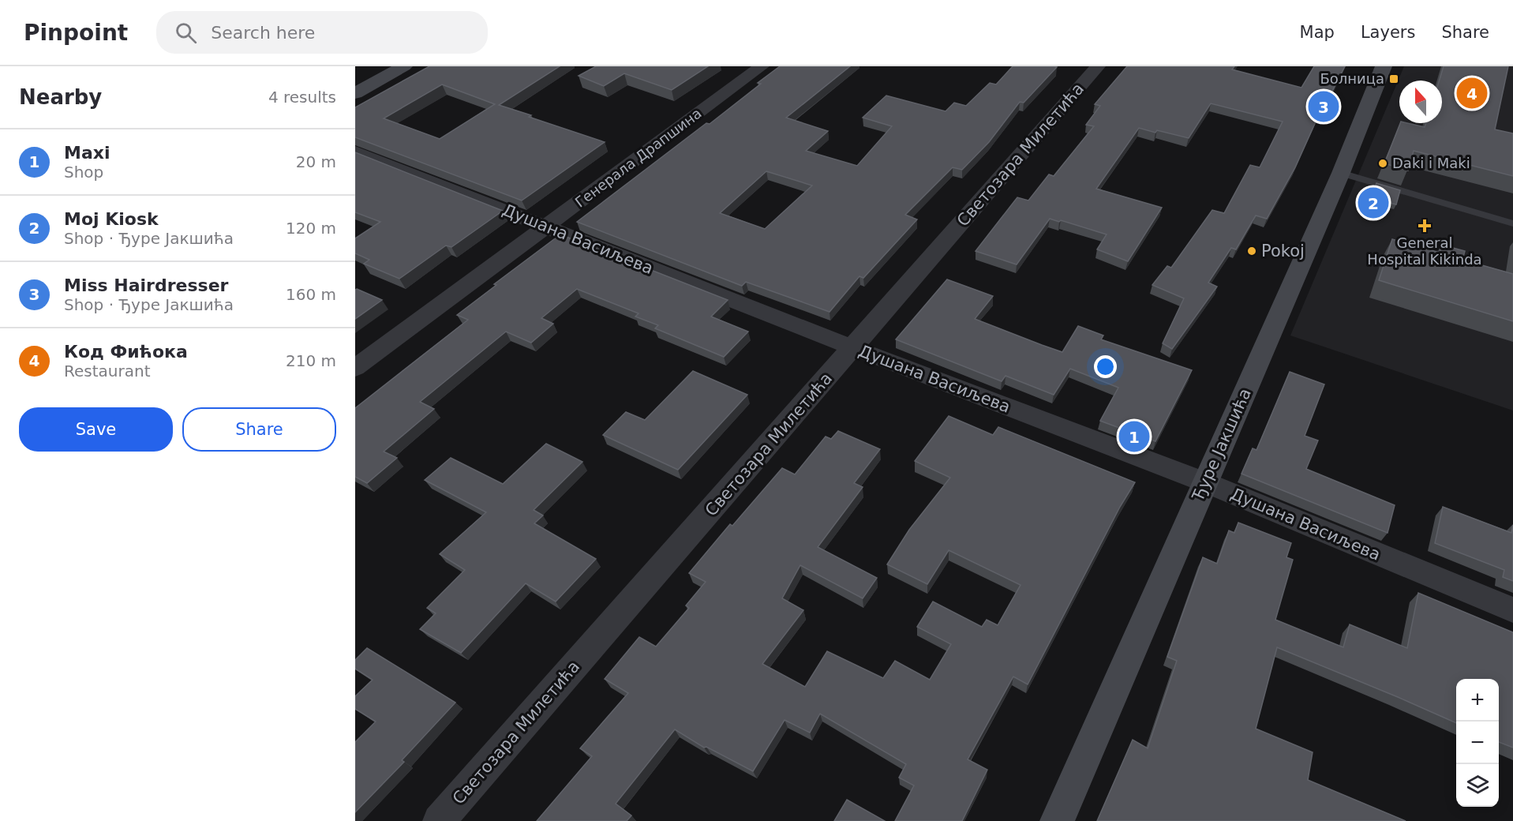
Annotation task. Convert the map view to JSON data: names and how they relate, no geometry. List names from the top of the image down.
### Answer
{
  "streets": {
    "main road": ["Ђуре Јакшића"],
    "street": ["Светозара Милетића", "Генерала Драпшина", "Душана Васиљева"]
  },
  "crossings": [
    ["Светозара Милетића", "Душана Васиљева"],
    ["Генерала Драпшина", "Душана Васиљева"],
    ["Душана Васиљева", "Ђуре Јакшића"]
  ],
  "places": {
    "transit": ["Болница"],
    "other": ["Daki i Maki", "Pokoj"],
    "health": ["General Hospital Kikinda"]
  },
  "north": "top",
  "page": {
    "header": "Pinpoint",
    "search": "Search here",
    "nav": ["Map", "Layers", "Share"],
    "heading": ["Nearby", "4 results"],
    "pins": [
      "4",
      "3",
      "2",
      "1"
    ],
    "list": [
      {
        "mark": "1",
        "name": "Maxi",
        "note": "Shop",
        "value": "20 m"
      },
      {
        "mark": "2",
        "name": "Moj Kiosk",
        "note": "Shop · Ђуре Јакшића",
        "value": "120 m"
      },
      {
        "mark": "3",
        "name": "Miss Hairdresser",
        "note": "Shop · Ђуре Јакшића",
        "value": "160 m"
      },
      {
        "mark": "4",
        "name": "Код Фићока",
        "note": "Restaurant",
        "value": "210 m"
      }
    ],
    "buttons": ["Save", "Share"],
    "map_buttons": ["+", "−"]
  }
}
